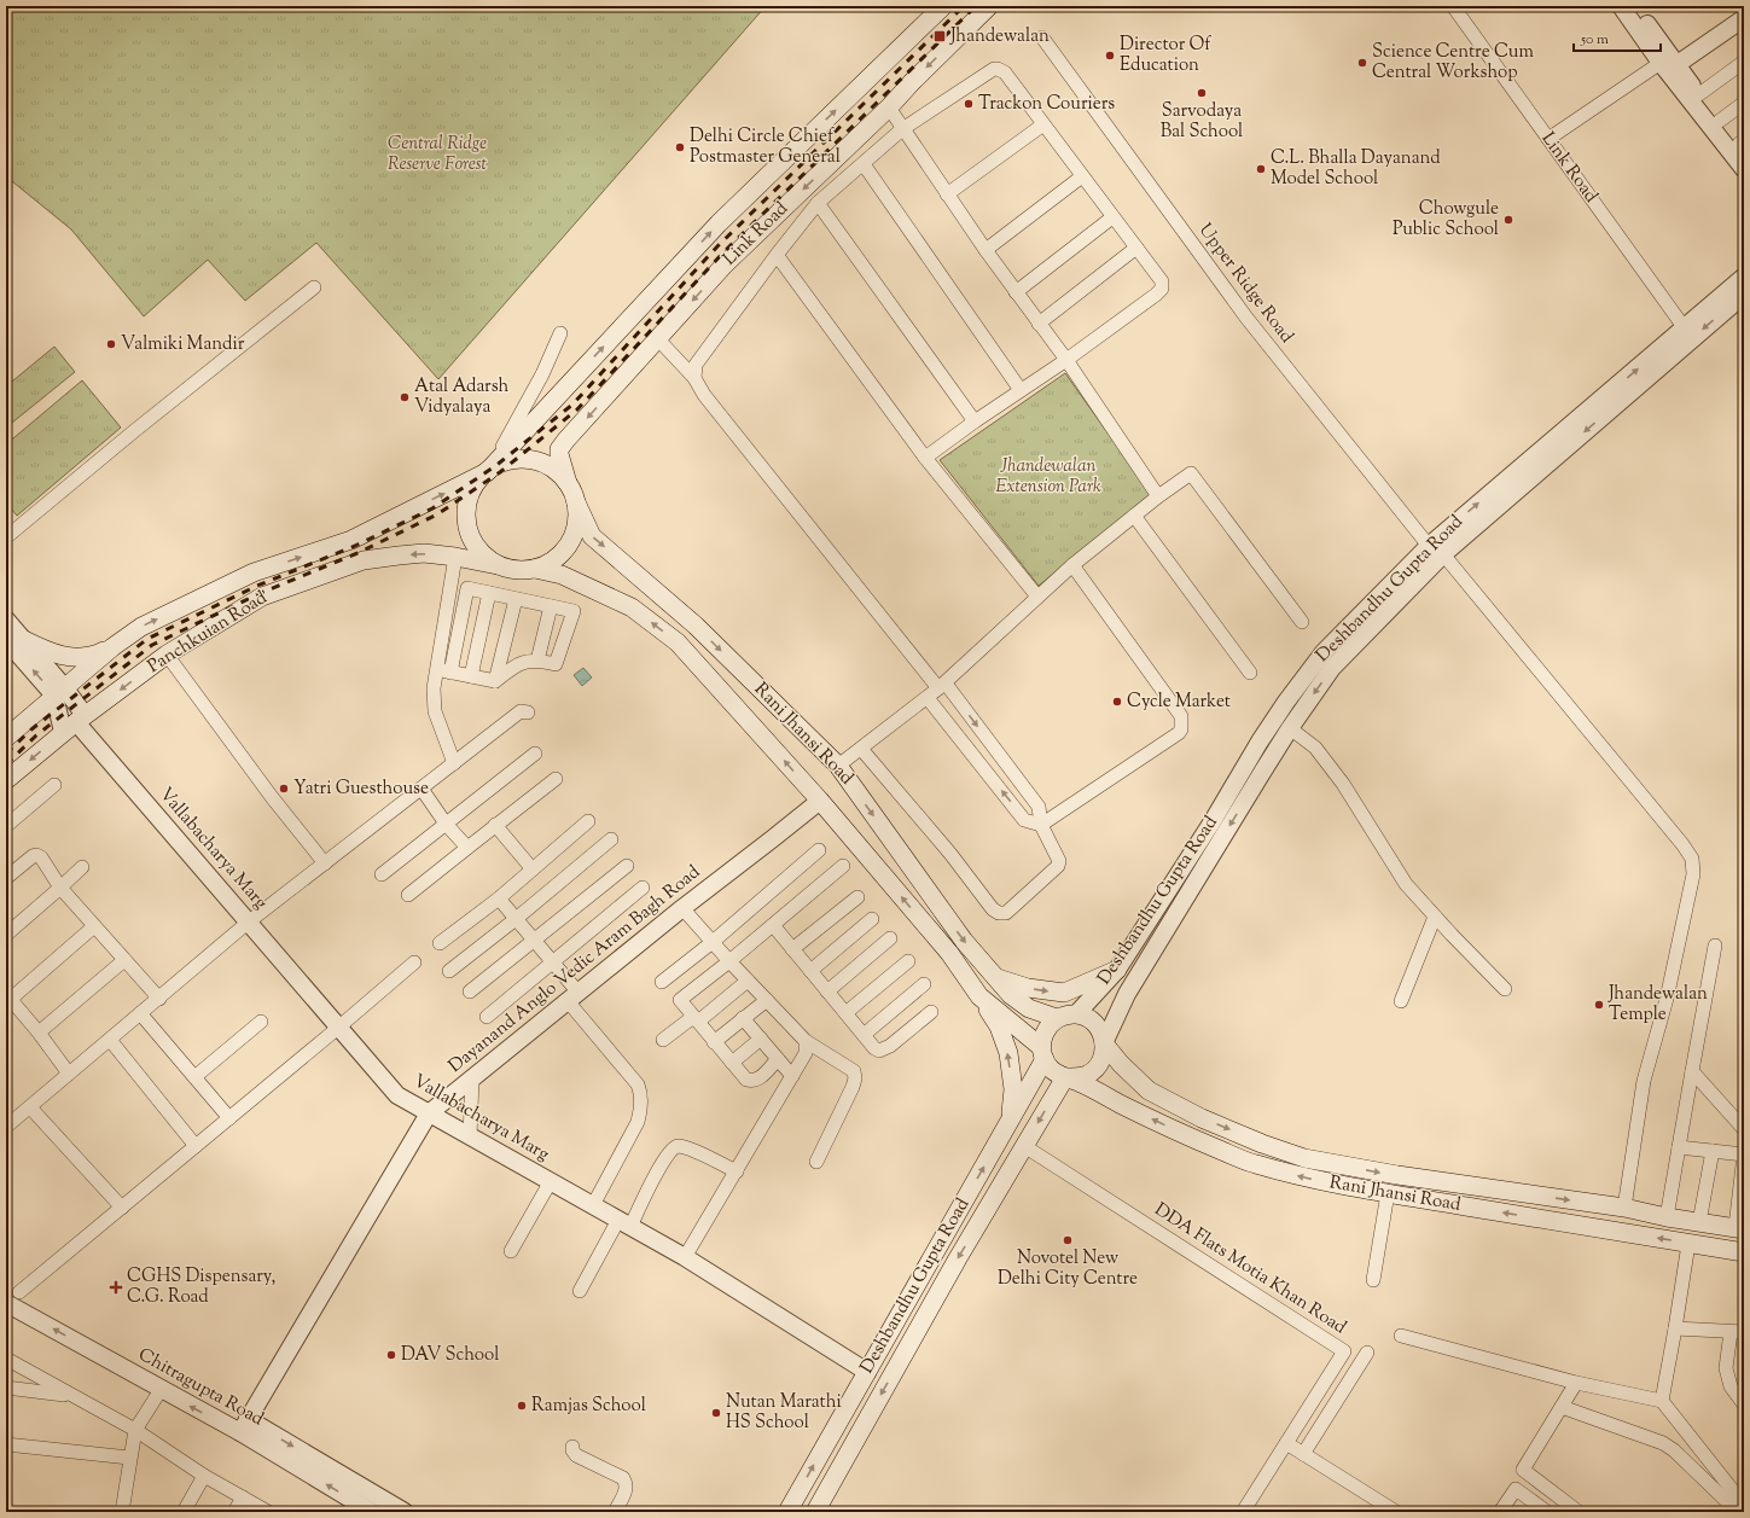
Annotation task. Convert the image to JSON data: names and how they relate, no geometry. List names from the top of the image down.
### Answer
{
  "streets": {
    "main road": [
      "Link Road",
      "Deshbandhu Gupta Road",
      "Panchkuian Road",
      "Rani Jhansi Road"
    ],
    "street": [
      "Upper Ridge Road",
      "Vallabacharya Marg",
      "Dayanand Anglo Vedic Aram Bagh Road",
      "DDA Flats Motia Khan Road",
      "Chitragupta Road"
    ]
  },
  "crossings": [
    ["Link Road", "Deshbandhu Gupta Road"],
    ["Link Road", "Panchkuian Road"],
    ["Link Road", "Rani Jhansi Road"],
    ["Upper Ridge Road", "Deshbandhu Gupta Road"],
    ["Deshbandhu Gupta Road", "Rani Jhansi Road"],
    ["Deshbandhu Gupta Road", "Vallabacharya Marg"],
    ["Deshbandhu Gupta Road", "DDA Flats Motia Khan Road"],
    ["Panchkuian Road", "Rani Jhansi Road"],
    ["Panchkuian Road", "Vallabacharya Marg"],
    ["Rani Jhansi Road", "Dayanand Anglo Vedic Aram Bagh Road"],
    ["Vallabacharya Marg", "Dayanand Anglo Vedic Aram Bagh Road"],
    ["Dayanand Anglo Vedic Aram Bagh Road", "Chitragupta Road"]
  ],
  "parks": ["Central Ridge Reserve Forest", "Jhandewalan Extension Park"],
  "places": {
    "transit": ["Jhandewalan"],
    "other": [
      "Director Of Education",
      "Science Centre Cum Central Workshop",
      "Sarvodaya Bal School",
      "Trackon Couriers",
      "Delhi Circle Chief Postmaster General",
      "C.L. Bhalla Dayanand Model School",
      "Chowgule Public School",
      "Valmiki Mandir",
      "Atal Adarsh Vidyalaya",
      "Cycle Market",
      "Yatri Guesthouse",
      "Jhandewalan Temple",
      "Novotel New Delhi City Centre",
      "DAV School",
      "Ramjas School",
      "Nutan Marathi HS School"
    ],
    "health": ["CGHS Dispensary, C.G. Road"]
  },
  "scale_bar": "50 m"
}
